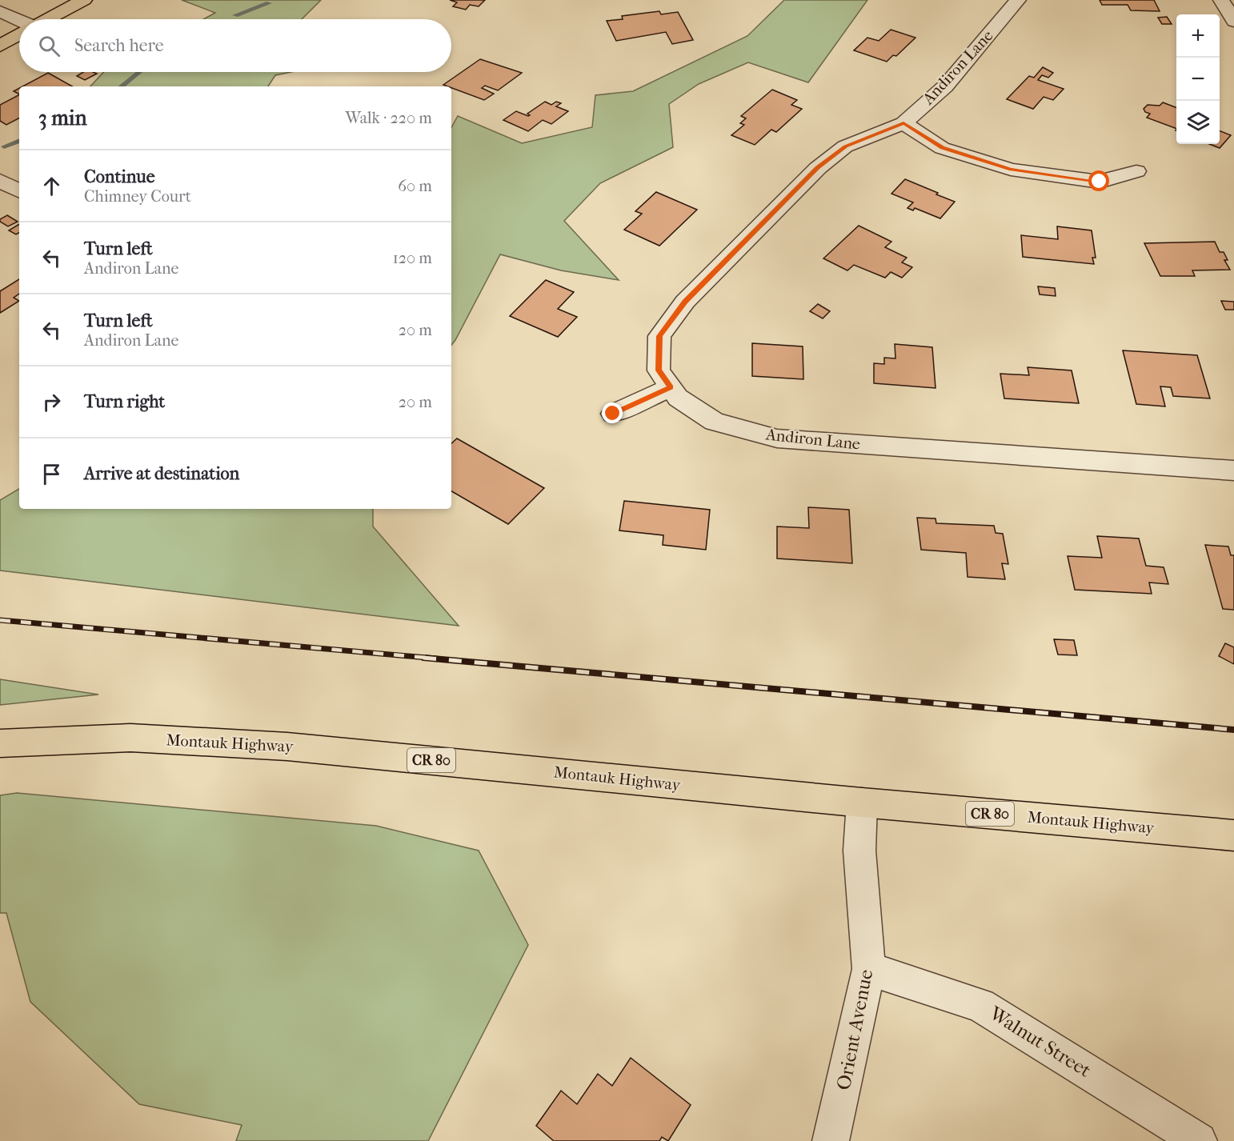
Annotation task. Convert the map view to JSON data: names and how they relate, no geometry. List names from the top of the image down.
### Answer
{
  "streets": {
    "main road": ["Montauk Highway", "CR 80"],
    "street": ["Andiron Lane", "Orient Avenue", "Walnut Street"]
  },
  "crossings": [
    ["Montauk Highway", "Orient Avenue"],
    ["Orient Avenue", "Walnut Street"]
  ],
  "page": {
    "map_buttons": ["+", "−"],
    "search": "Search here",
    "heading": ["3 min", "Walk · 220 m"],
    "list": [
      ["Continue", "Chimney Court", "60 m"],
      ["Turn left", "Andiron Lane", "120 m"],
      ["Turn left", "Andiron Lane", "20 m"],
      ["Turn right", "20 m"],
      "Arrive at destination"
    ]
  }
}
